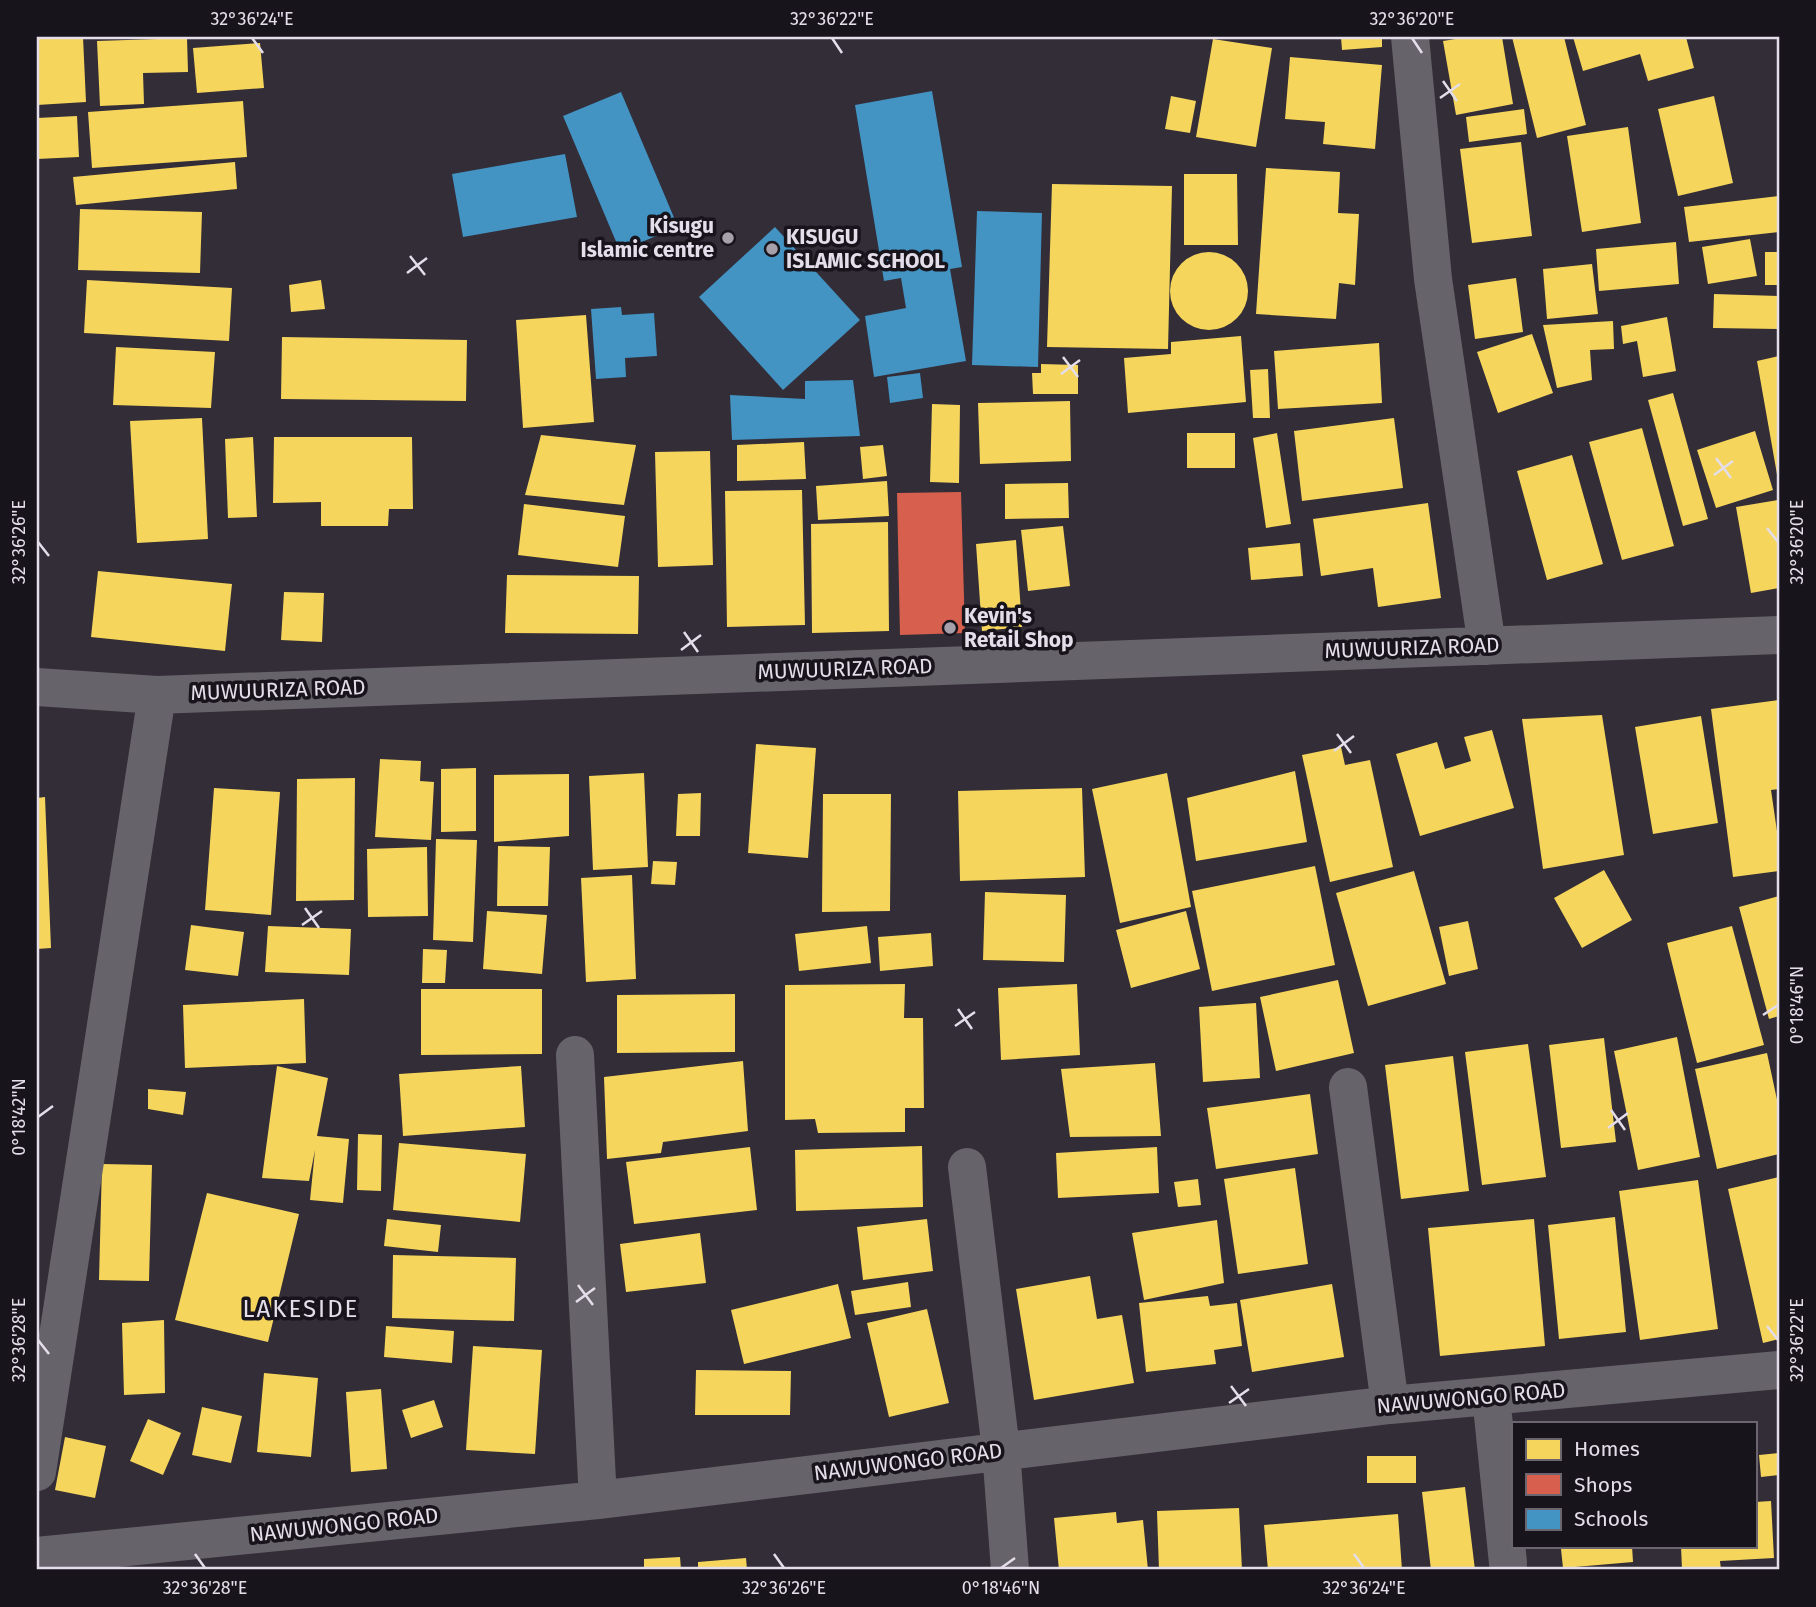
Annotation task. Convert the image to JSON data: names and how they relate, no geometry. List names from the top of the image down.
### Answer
{
  "streets": {
    "street": ["MUWUURIZA ROAD", "NAWUWONGO ROAD"]
  },
  "districts": ["LAKESIDE"],
  "places": ["Kisugu Islamic centre", "KISUGU ISLAMIC SCHOOL", "Kevin's Retail Shop"],
  "legend": ["Homes", "Shops", "Schools"],
  "coordinates": [
    "32°36'24\"E",
    "32°36'22\"E",
    "32°36'20\"E",
    "32°36'26\"E",
    "0°18'46\"N",
    "0°18'42\"N",
    "32°36'28\"E"
  ]
}
